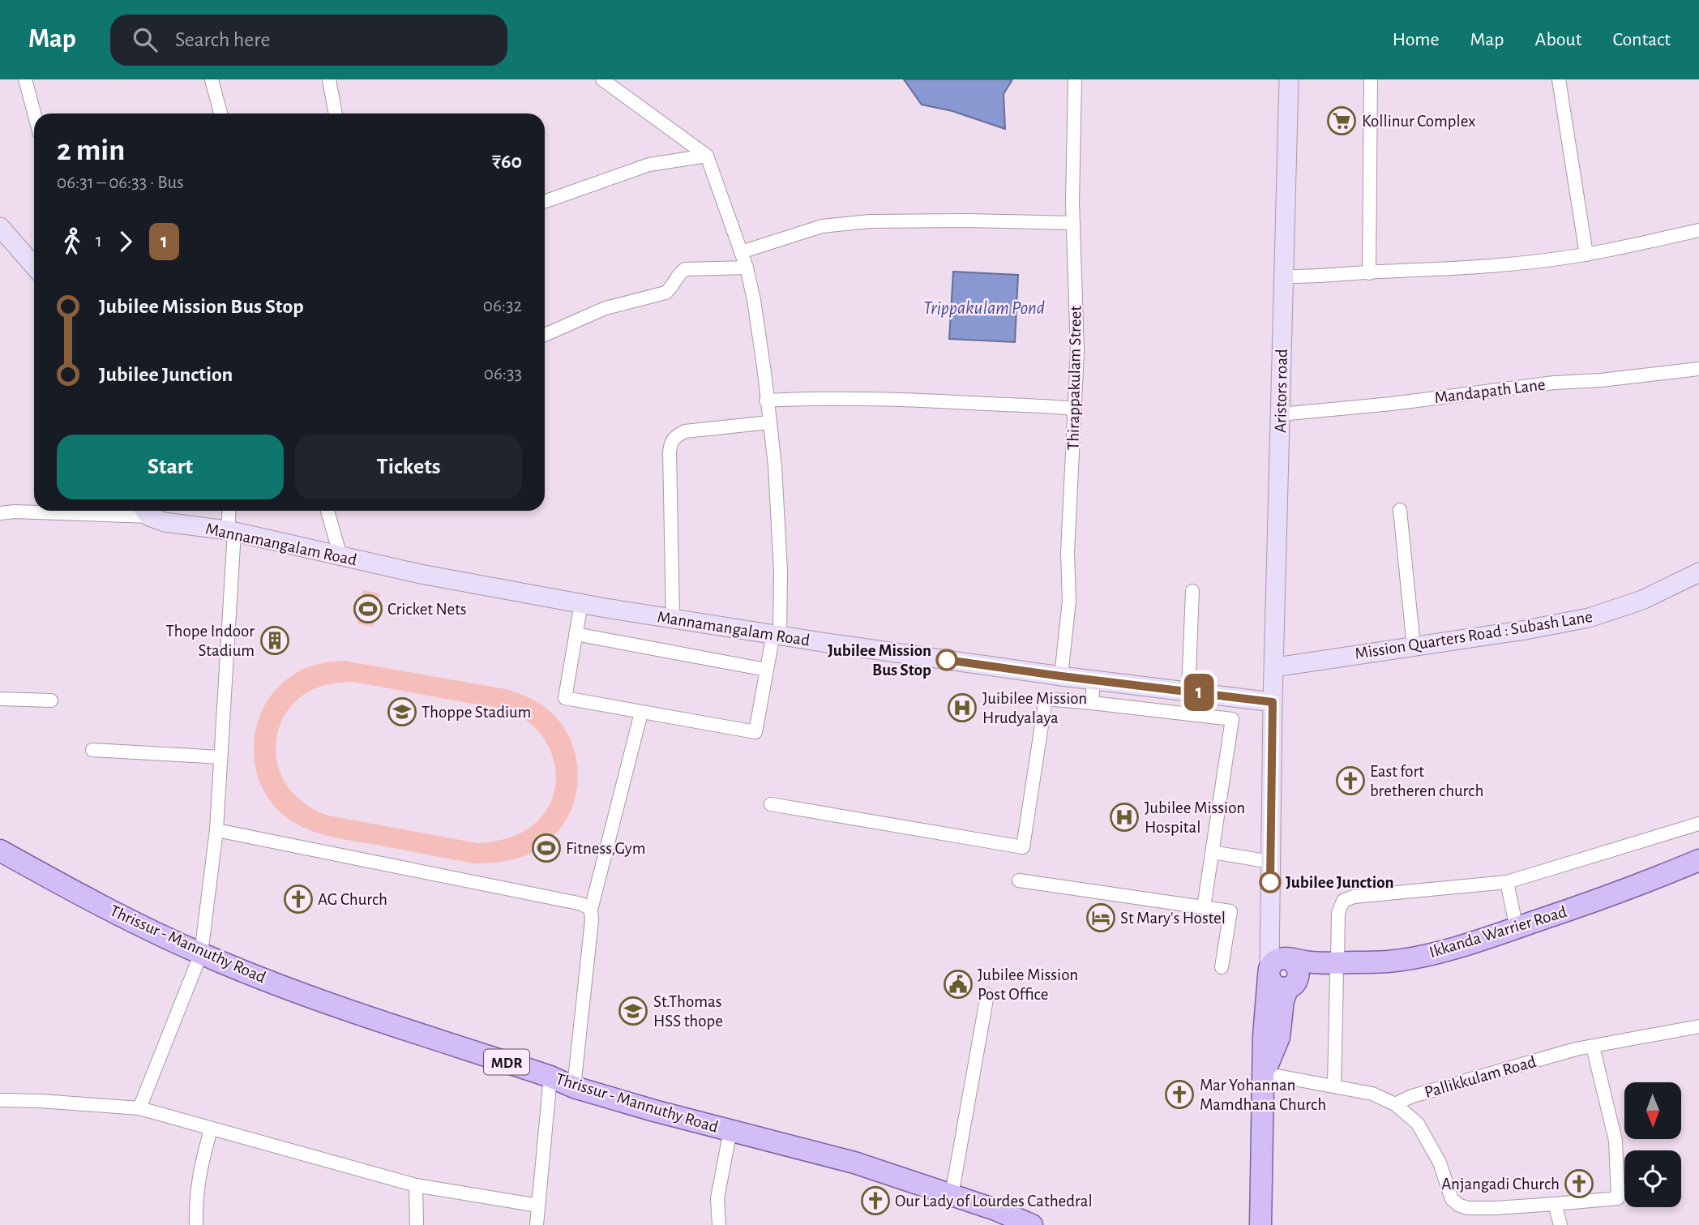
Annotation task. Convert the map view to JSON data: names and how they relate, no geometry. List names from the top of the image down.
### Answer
{
  "streets": {
    "main road": [
      "Aristors road",
      "Mannamangalam Road",
      "Mission Quarters Road : Subash Lane",
      "Ikkanda Warrier Road",
      "Thrissur - Mannuthy Road",
      "MDR"
    ],
    "street": ["Thirappakulam Street", "Mandapath Lane", "Pallikkulam Road"]
  },
  "crossings": [
    ["Thirappakulam Street", "Mannamangalam Road"],
    ["Aristors road", "Mandapath Lane"],
    ["Aristors road", "Mannamangalam Road"],
    ["Aristors road", "Mission Quarters Road : Subash Lane"]
  ],
  "water": ["Trippakulam Pond"],
  "places": {
    "supermarket": ["Kollinur Complex"],
    "sports": ["Cricket Nets", "Fitness,Gym"],
    "building": ["Thope Indoor Stadium"],
    "other": ["Jubilee Mission Bus Stop", "Jubilee Junction"],
    "hospital": ["Juibilee Mission Hrudyalaya", "Jubilee Mission Hospital"],
    "school or university": ["Thoppe Stadium", "St.Thomas HSS thope"],
    "church": [
      "East fort bretheren church",
      "AG Church",
      "Mar Yohannan Mamdhana Church",
      "Anjangadi Church",
      "Our Lady of Lourdes Cathedral"
    ],
    "hotel": ["St Mary's Hostel"],
    "public building": ["Jubilee Mission Post Office"]
  },
  "lines": ["bus line 1"],
  "north": "bottom",
  "page": {
    "header": "Map",
    "search": "Search here",
    "nav": [
      "Home",
      "Map",
      "About",
      "Contact"
    ],
    "on_map": "1",
    "heading": ["2 min", "06:31 – 06:33 · Bus", "₹60"],
    "legs": ["1", "1"],
    "list": [
      {
        "name": "Jubilee Mission Bus Stop",
        "value": "06:32"
      },
      {
        "name": "Jubilee Junction",
        "value": "06:33"
      }
    ],
    "buttons": ["Start", "Tickets"]
  }
}
